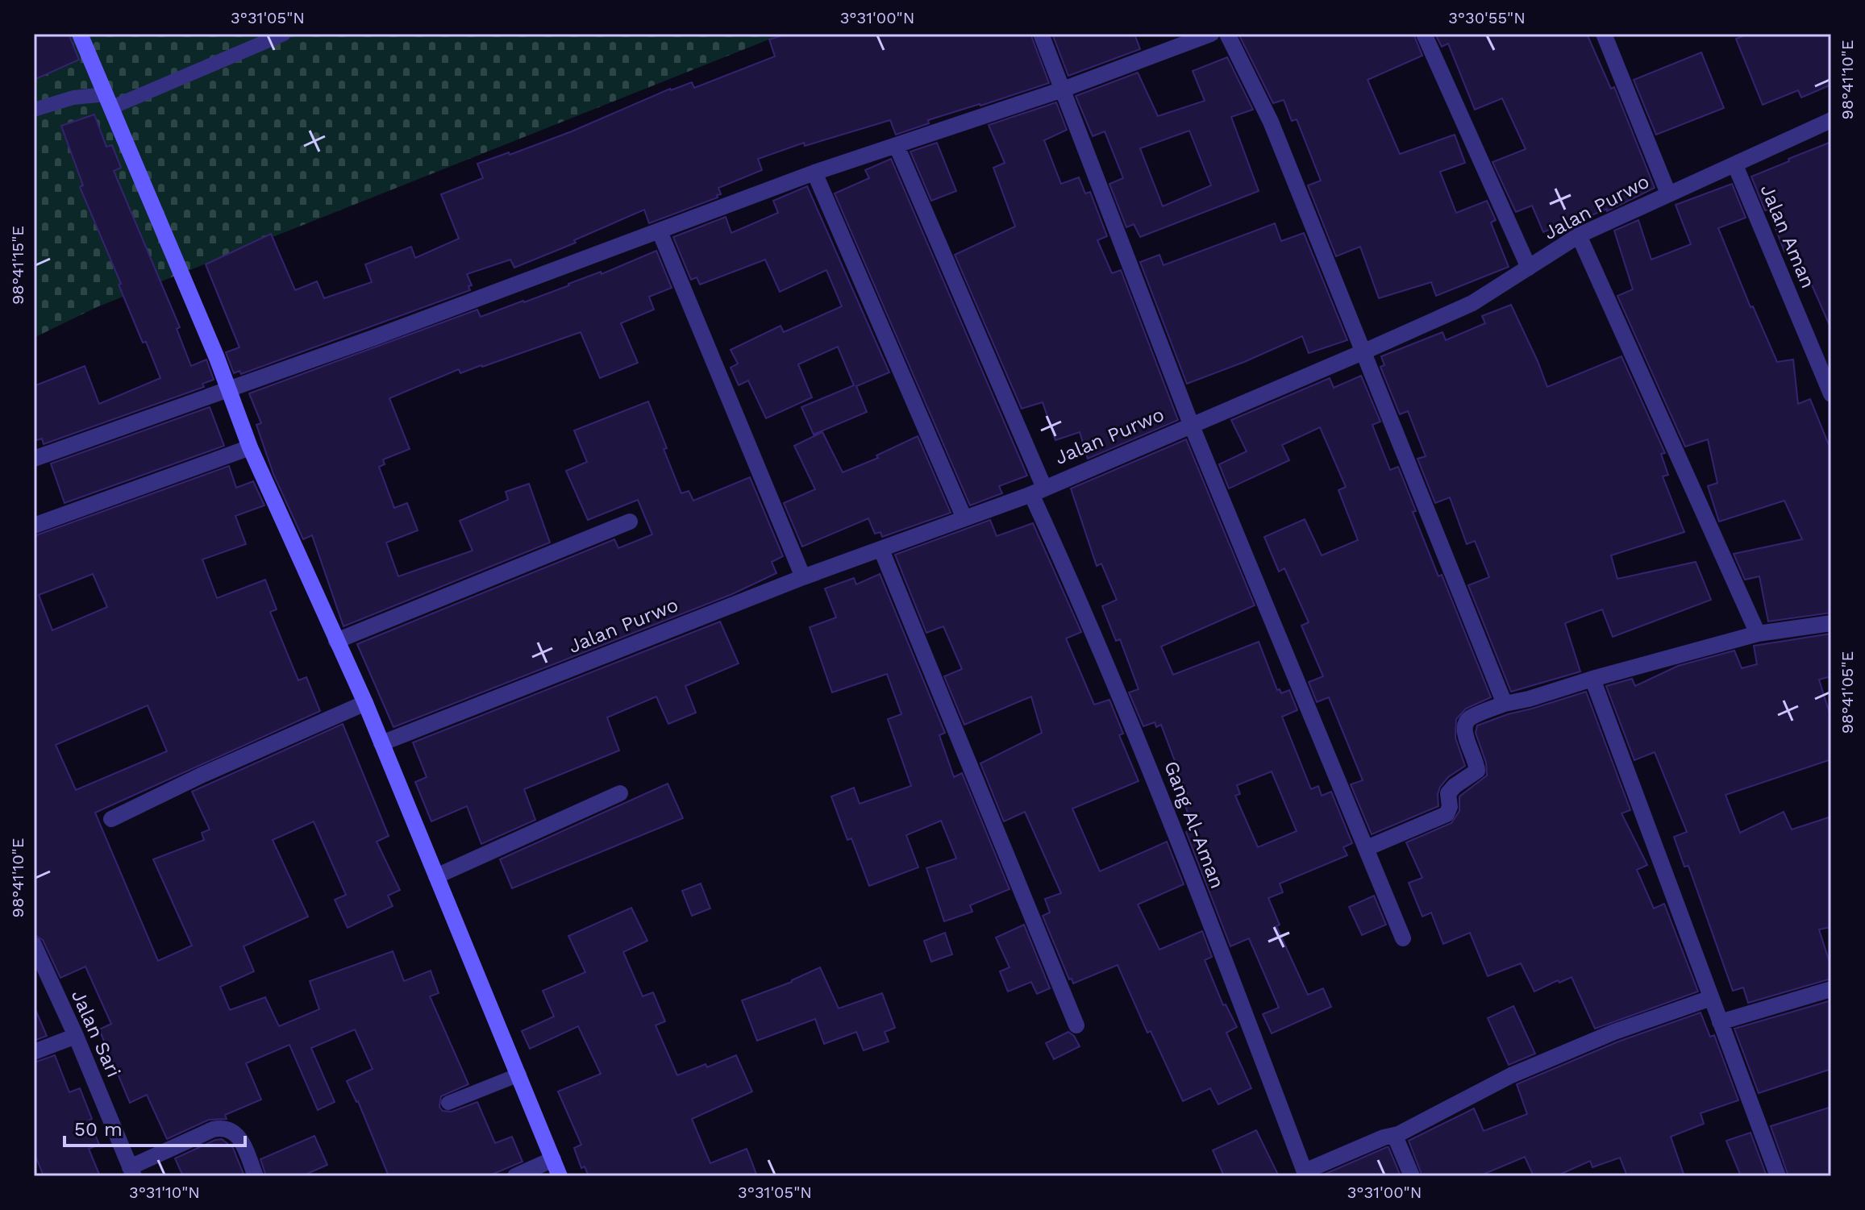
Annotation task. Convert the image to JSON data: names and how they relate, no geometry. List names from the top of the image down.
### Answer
{
  "streets": {
    "street": [
      "Jalan Purwo",
      "Jalan Aman",
      "Gang Al-Aman",
      "Jalan Sari"
    ]
  },
  "crossings": [
    ["Jalan Purwo", "Jalan Aman"],
    ["Jalan Purwo", "Gang Al-Aman"]
  ],
  "scale_bar": "50 m",
  "coordinates": [
    "3°31'05\"N",
    "3°31'00\"N",
    "3°30'55\"N",
    "98°41'10\"E",
    "98°41'15\"E",
    "98°41'05\"E",
    "3°31'10\"N"
  ]
}
